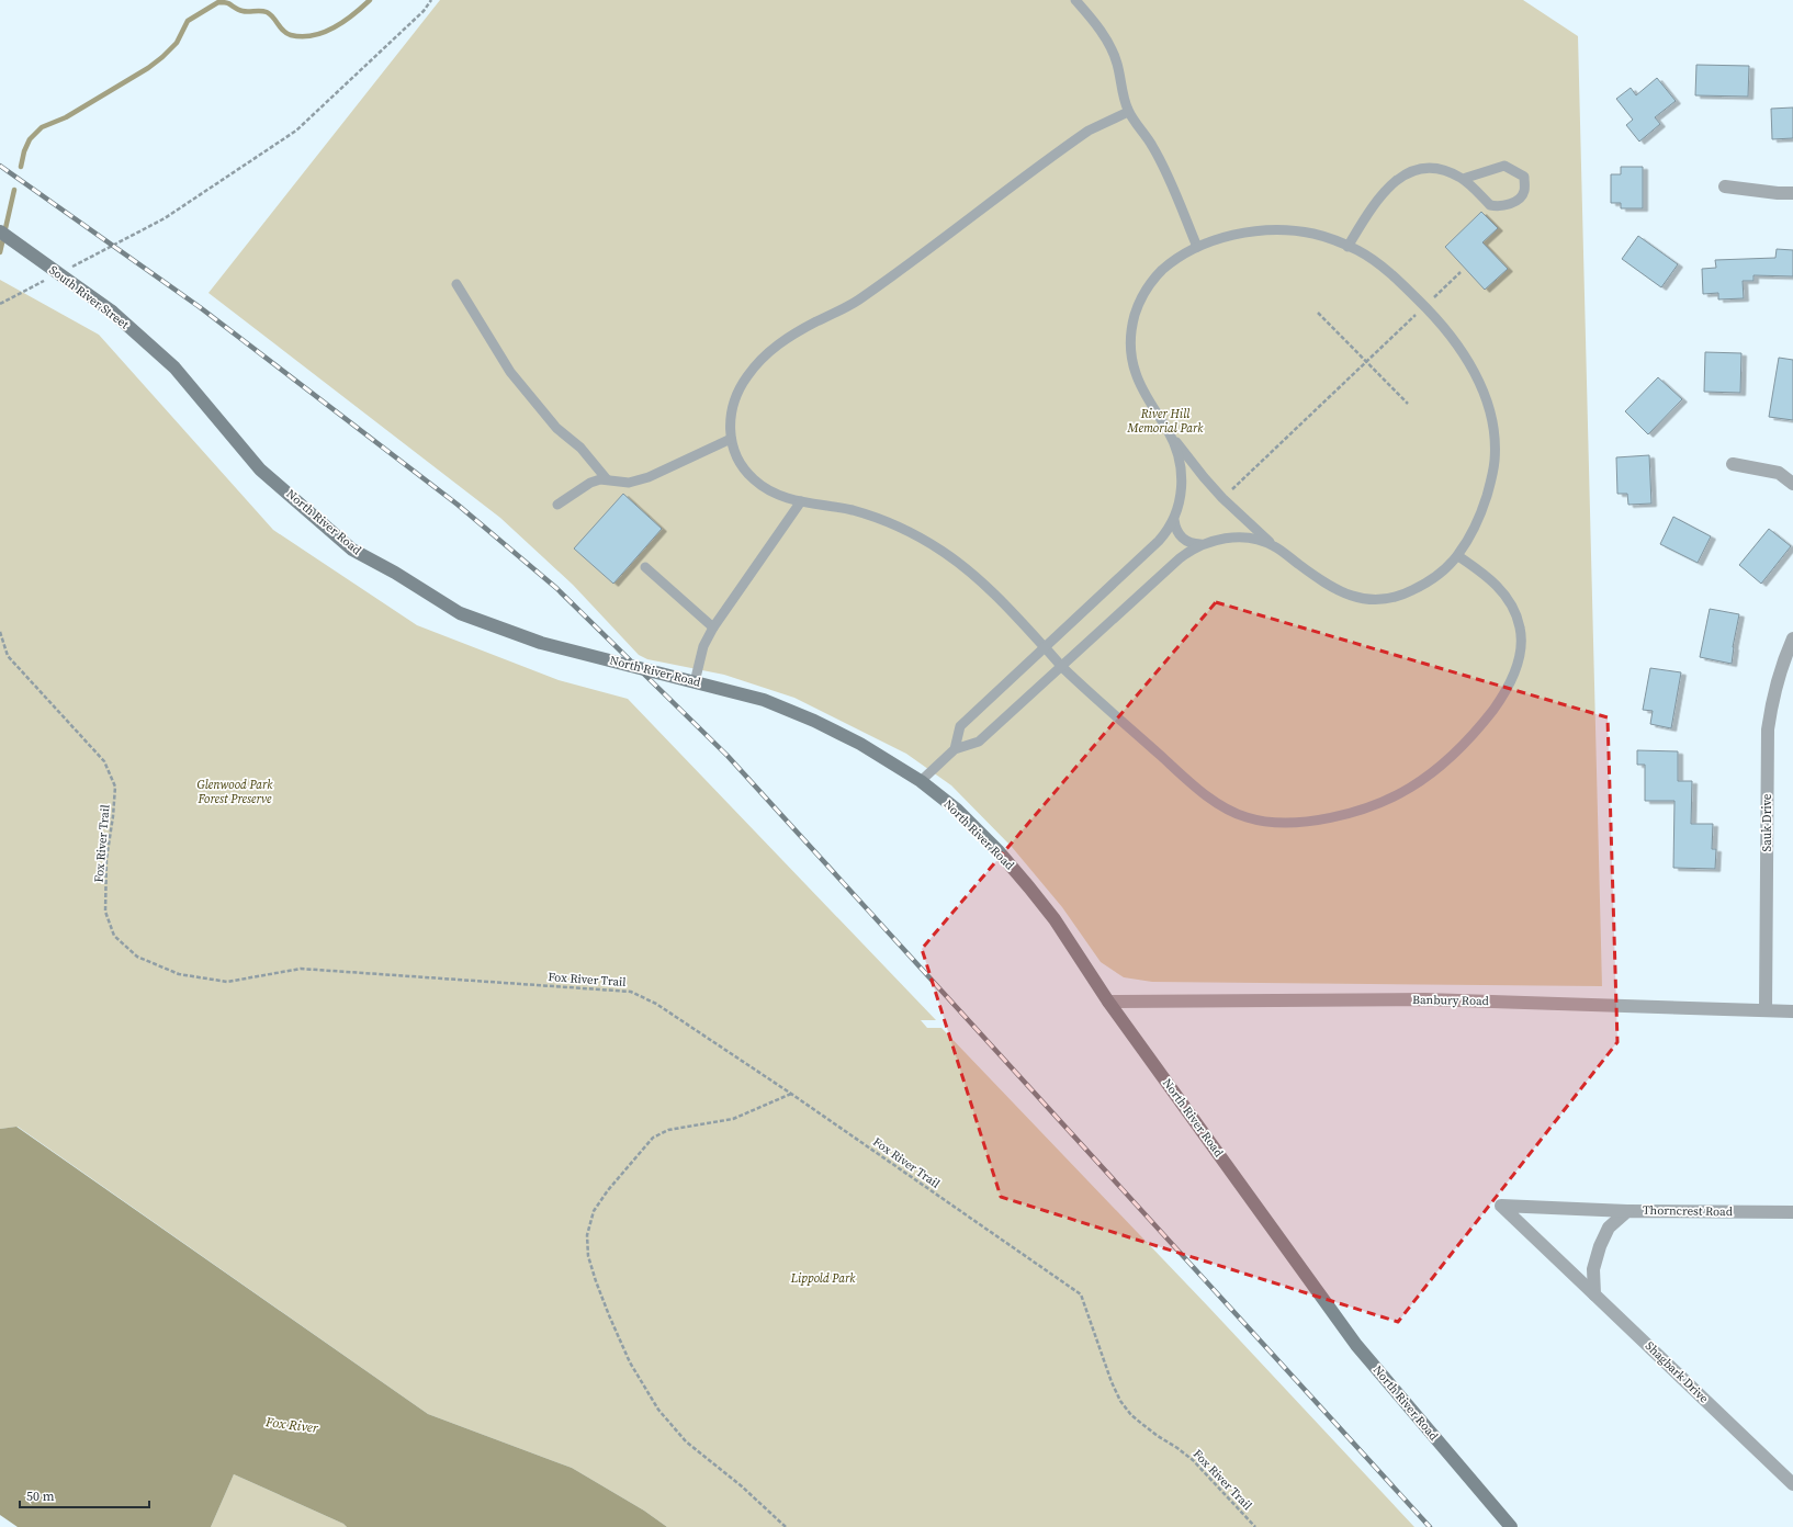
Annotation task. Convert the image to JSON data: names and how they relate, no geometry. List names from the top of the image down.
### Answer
{
  "streets": {
    "main road": ["South River Street", "North River Road"],
    "street": [
      "Sauk Drive",
      "Banbury Road",
      "Thorncrest Road",
      "Shagbark Drive"
    ],
    "path": ["Fox River Trail"]
  },
  "crossings": [
    ["South River Street", "North River Road"],
    ["North River Road", "Banbury Road"],
    ["Sauk Drive", "Banbury Road"],
    ["Thorncrest Road", "Shagbark Drive"]
  ],
  "water": ["Fox River"],
  "parks": ["River Hill Memorial Park", "Glenwood Park Forest Preserve", "Lippold Park"],
  "scale_bar": "50 m"
}
